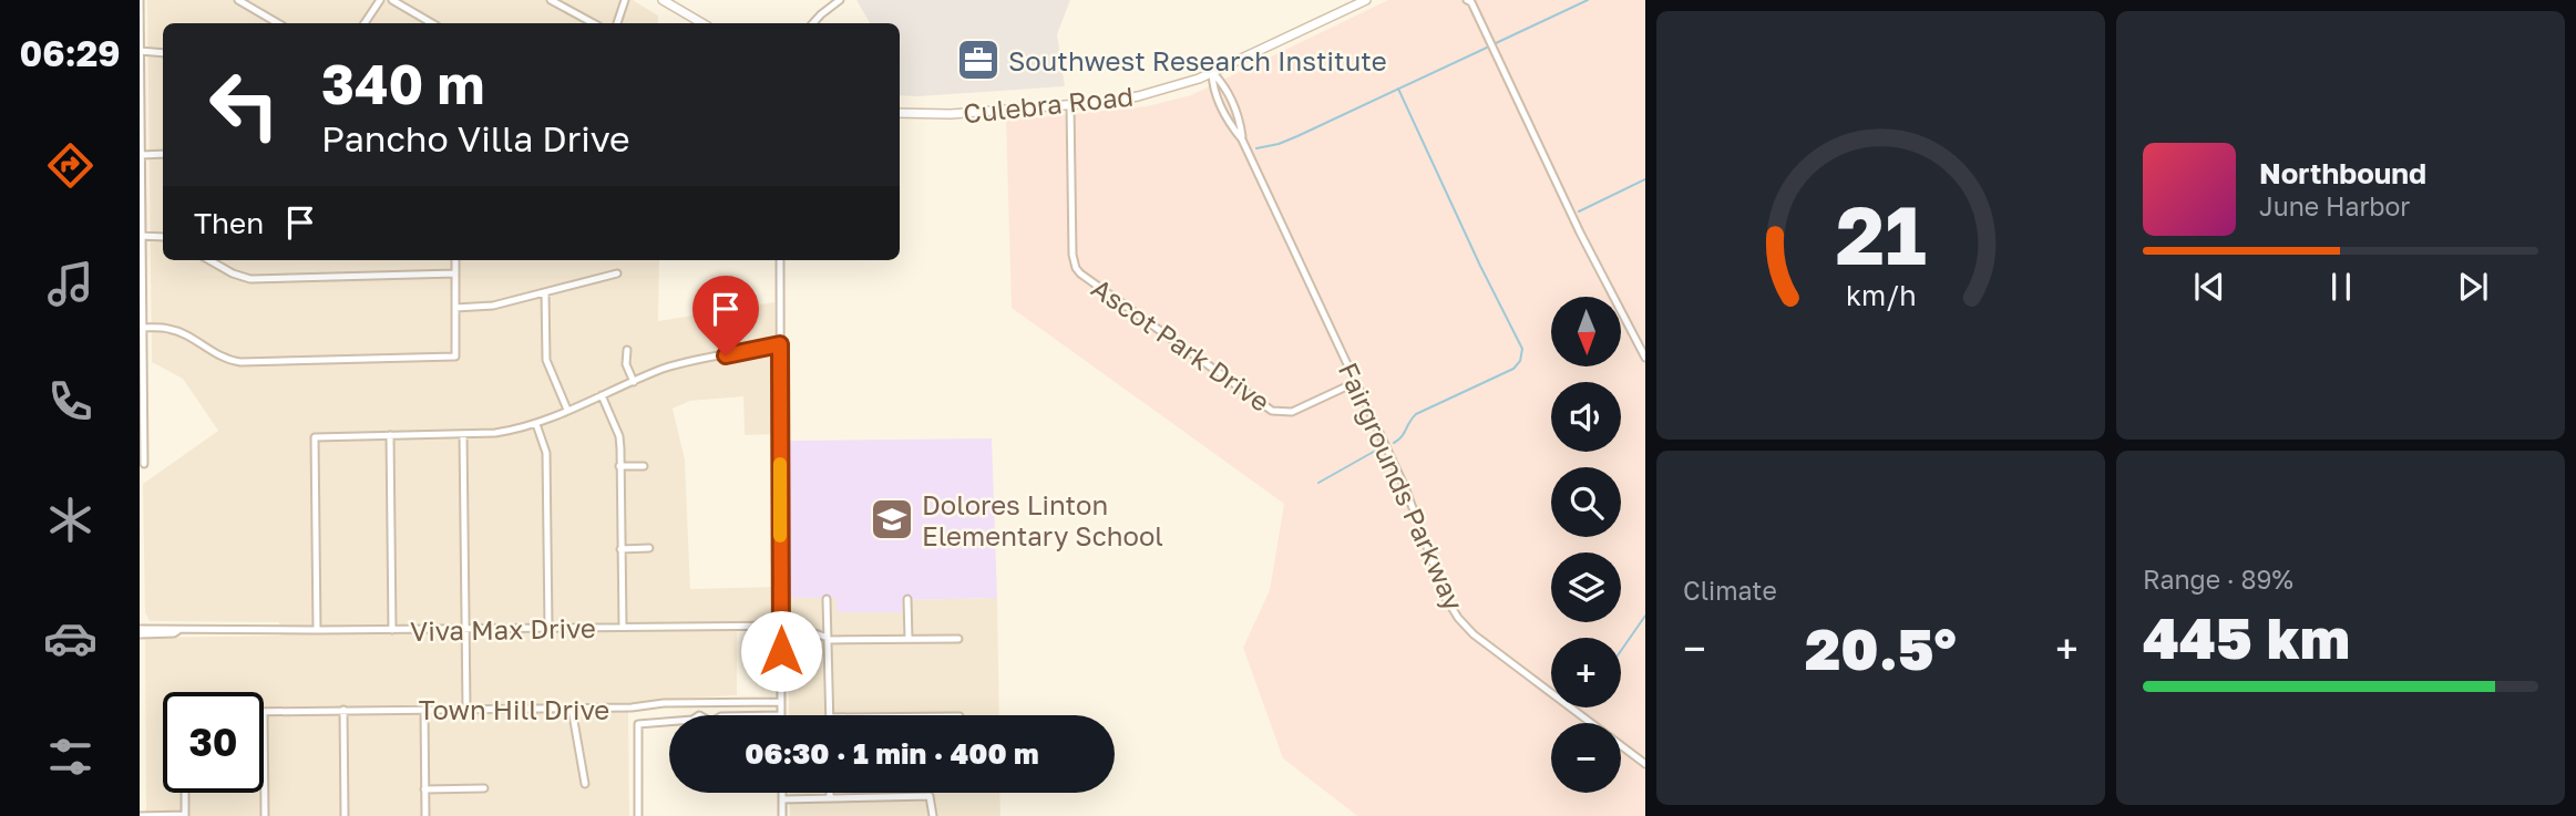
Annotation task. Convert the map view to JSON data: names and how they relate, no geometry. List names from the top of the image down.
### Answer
{
  "streets": {
    "main road": ["Culebra Road"],
    "street": [
      "Ascot Park Drive",
      "Fairgrounds Parkway",
      "Viva Max Drive",
      "Town Hill Drive"
    ]
  },
  "crossings": [
    ["Culebra Road", "Ascot Park Drive"],
    ["Culebra Road", "Fairgrounds Parkway"],
    ["Ascot Park Drive", "Fairgrounds Parkway"]
  ],
  "places": {
    "office": ["Southwest Research Institute"],
    "school or university": ["Dolores Linton Elementary School"]
  },
  "north": "bottom",
  "page": {
    "tabs": "06:29",
    "turn": ["340 m", "Pancho Villa Drive"],
    "song": ["Northbound", "June Harbor"],
    "then": "Then",
    "map_buttons": ["+", "−"],
    "tile": [
      "Climate",
      ["Range · 89%", "445 km"]
    ],
    "heat": ["−", "20.5°", "+"],
    "limit": "30",
    "trip": "06:30 · 1 min · 400 m",
    "gauge": ["21", "km/h"]
  }
}
